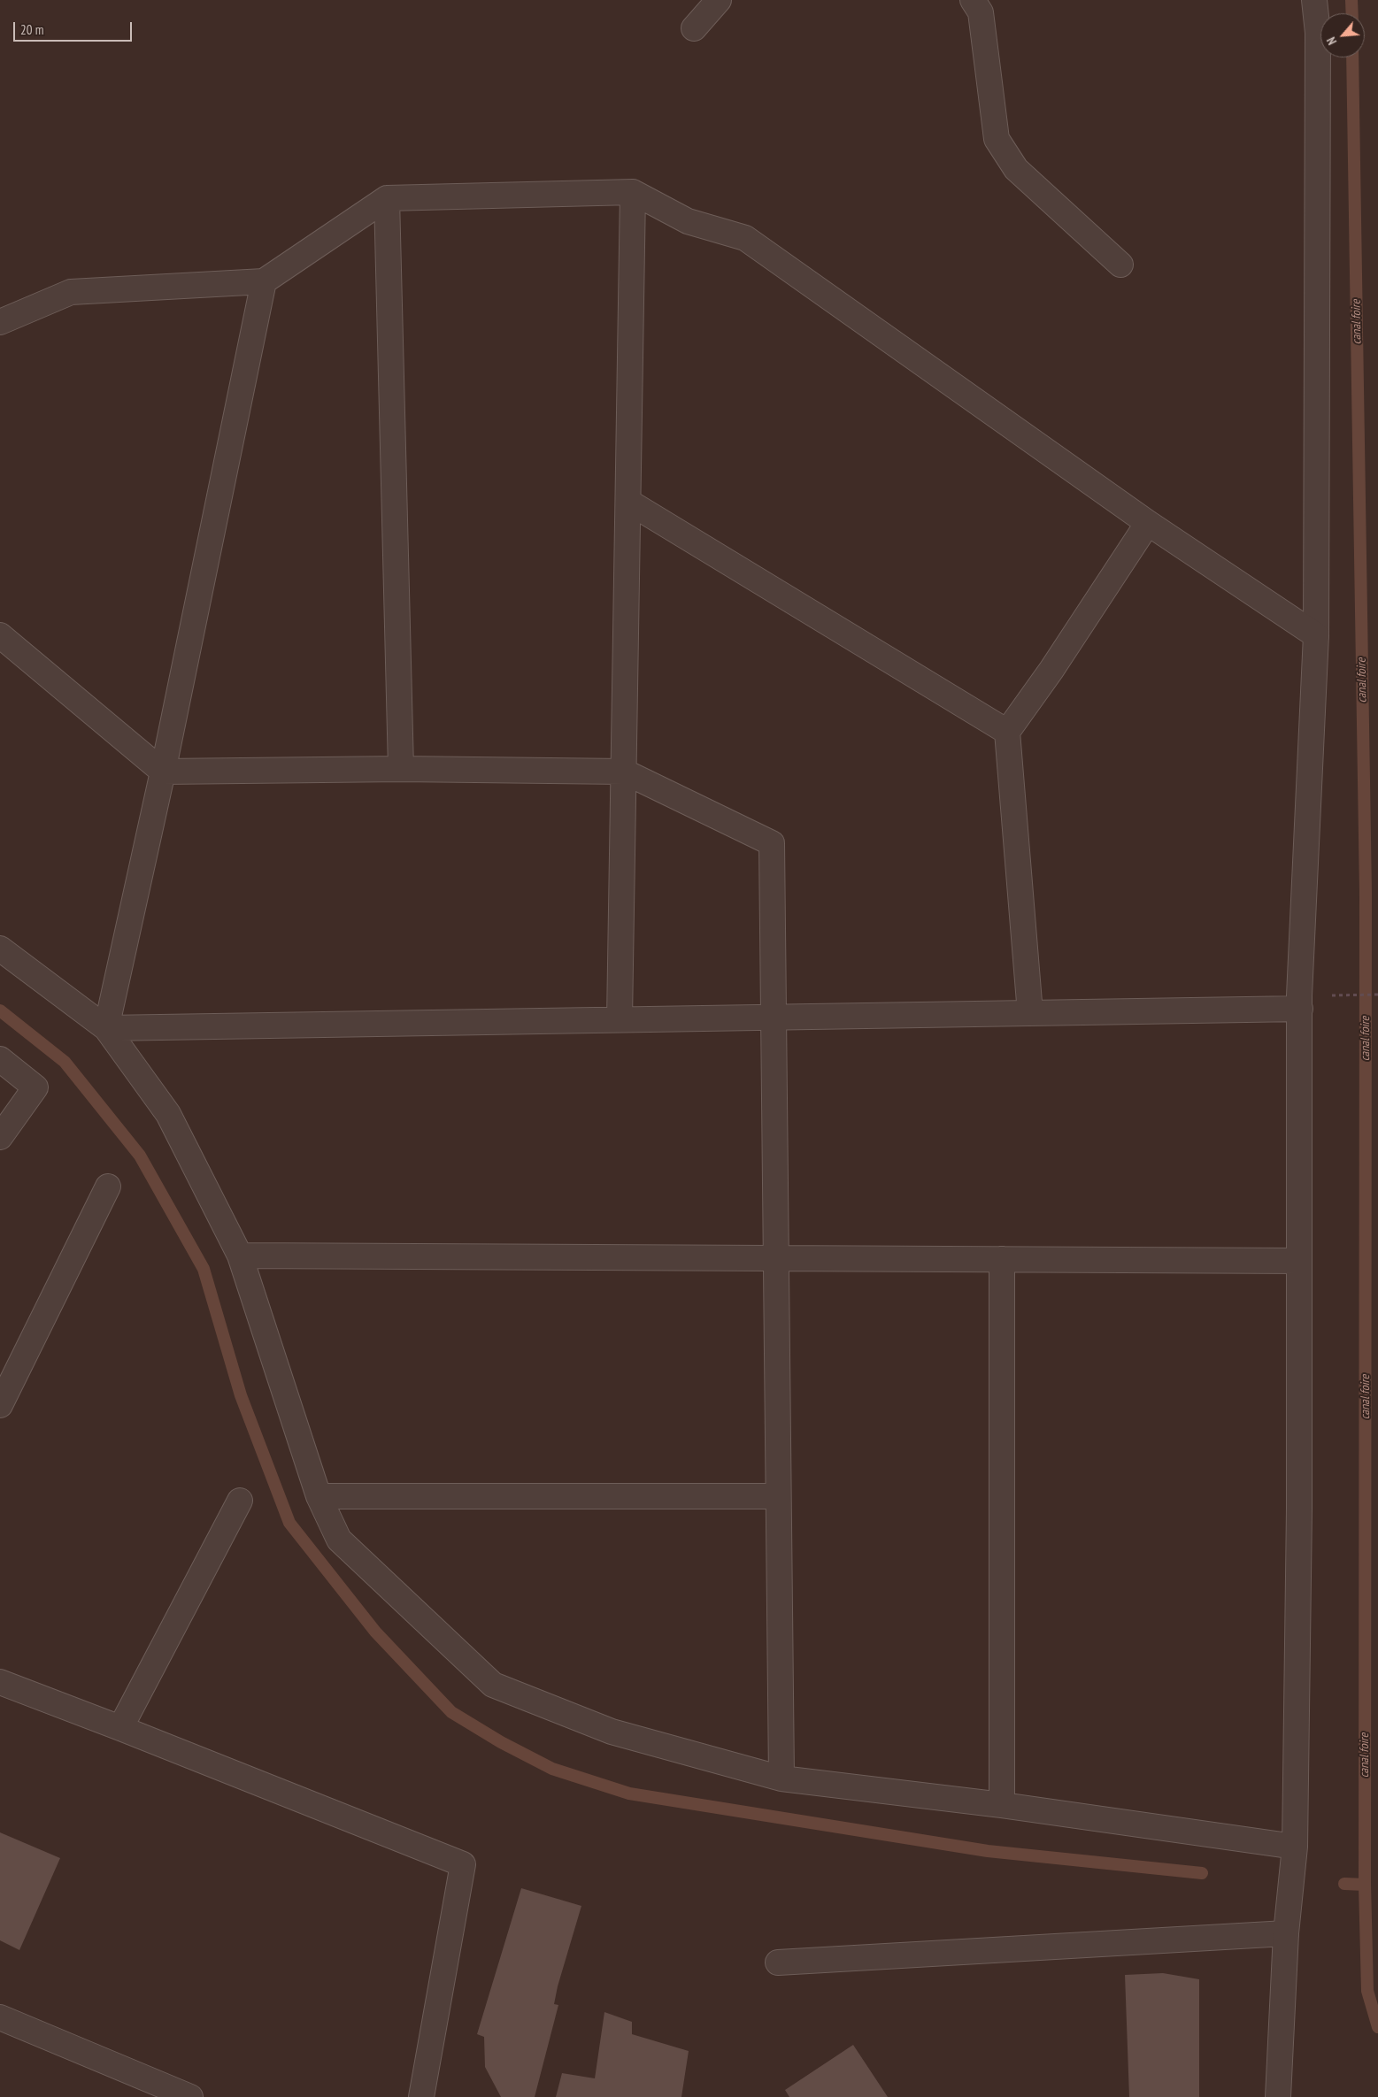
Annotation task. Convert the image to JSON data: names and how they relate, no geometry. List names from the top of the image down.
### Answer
{
  "water": ["canal foire"],
  "scale_bar": "20 m",
  "north": "bottom left"
}
